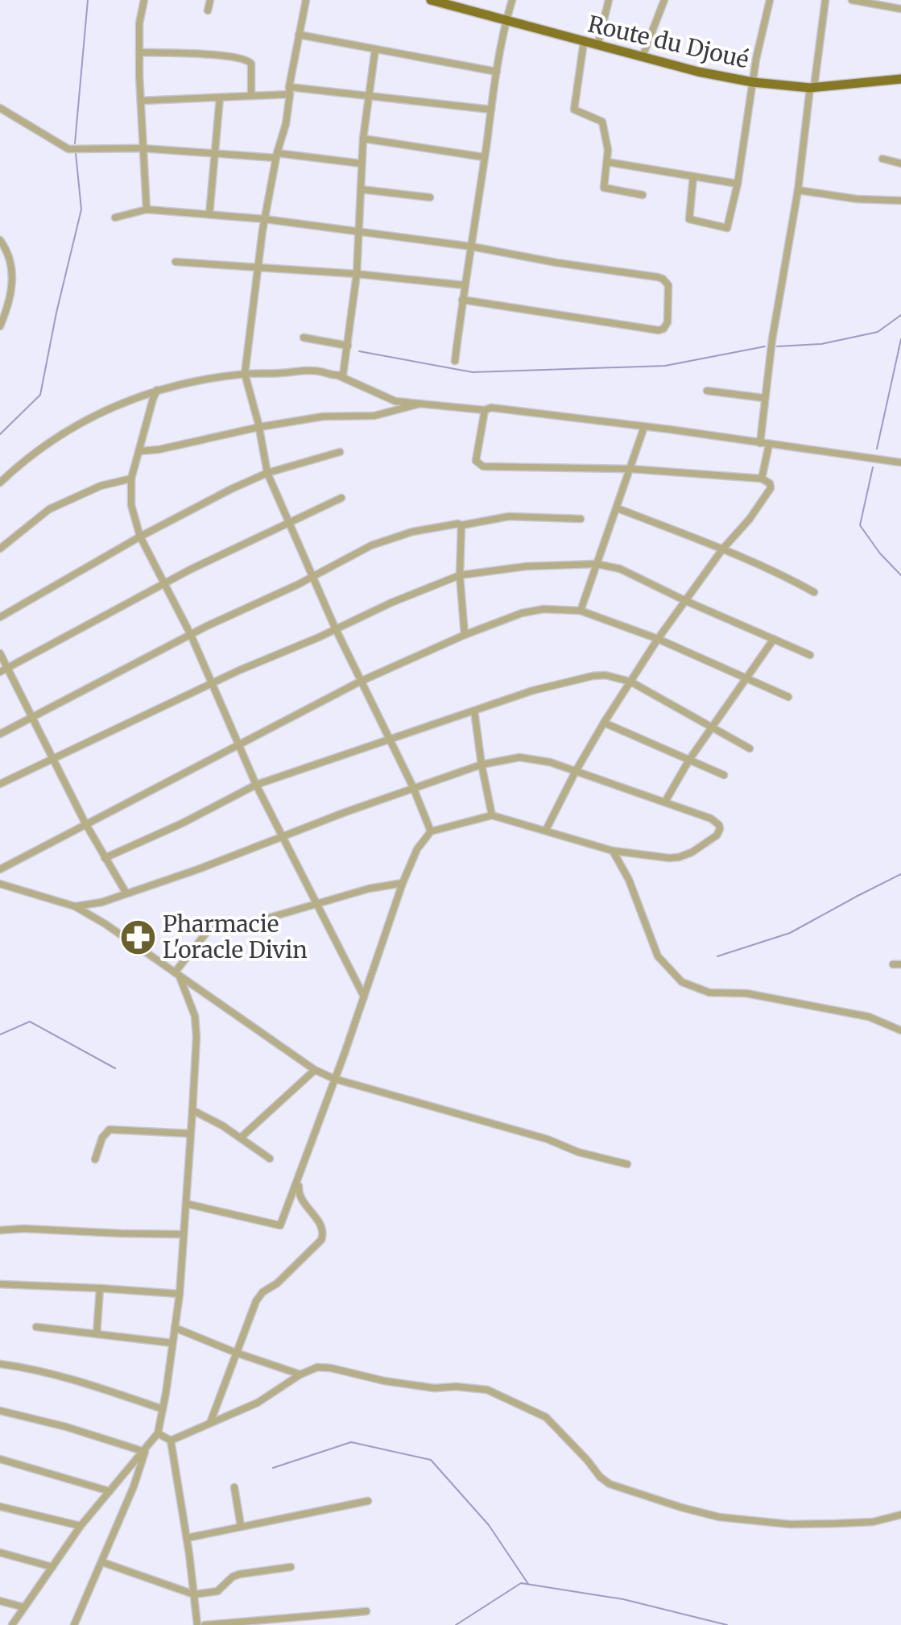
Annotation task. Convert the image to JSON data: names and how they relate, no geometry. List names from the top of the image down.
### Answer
{
  "streets": {
    "main road": ["Route du Djoué"]
  },
  "places": {
    "pharmacy": ["Pharmacie L'oracle Divin"]
  }
}
